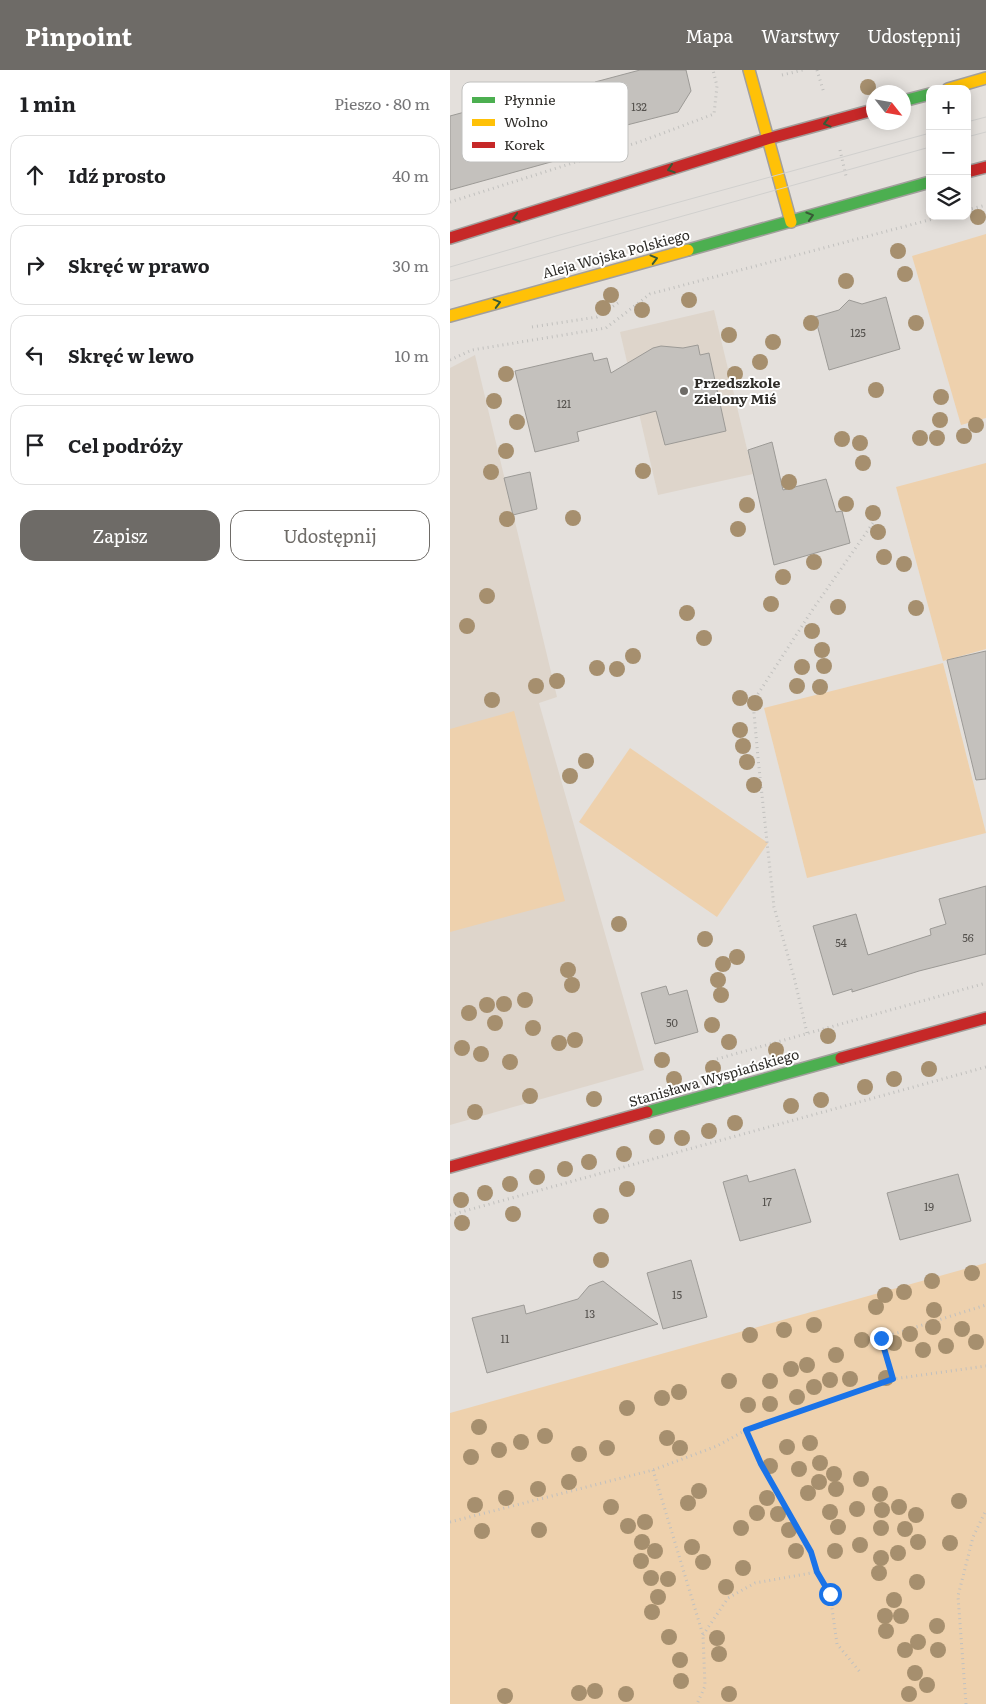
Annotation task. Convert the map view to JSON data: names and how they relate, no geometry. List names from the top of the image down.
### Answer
{
  "streets": {
    "main road": ["Aleja Wojska Polskiego", "Stanisława Wyspiańskiego"]
  },
  "places": ["Przedszkole Zielony Miś"],
  "house_numbers": [
    "132",
    "125",
    "121",
    "56",
    "54",
    "50",
    "17",
    "19",
    "15",
    "13",
    "11"
  ],
  "legend": ["Płynnie", "Wolno", "Korek"],
  "north": "bottom right",
  "page": {
    "header": "Pinpoint",
    "nav": ["Mapa", "Warstwy", "Udostępnij"],
    "heading": ["1 min", "Pieszo · 80 m"],
    "map_buttons": ["+", "−"],
    "list": [
      ["Idź prosto", "40 m"],
      ["Skręć w prawo", "30 m"],
      ["Skręć w lewo", "10 m"],
      "Cel podróży"
    ],
    "buttons": ["Zapisz", "Udostępnij"]
  }
}
